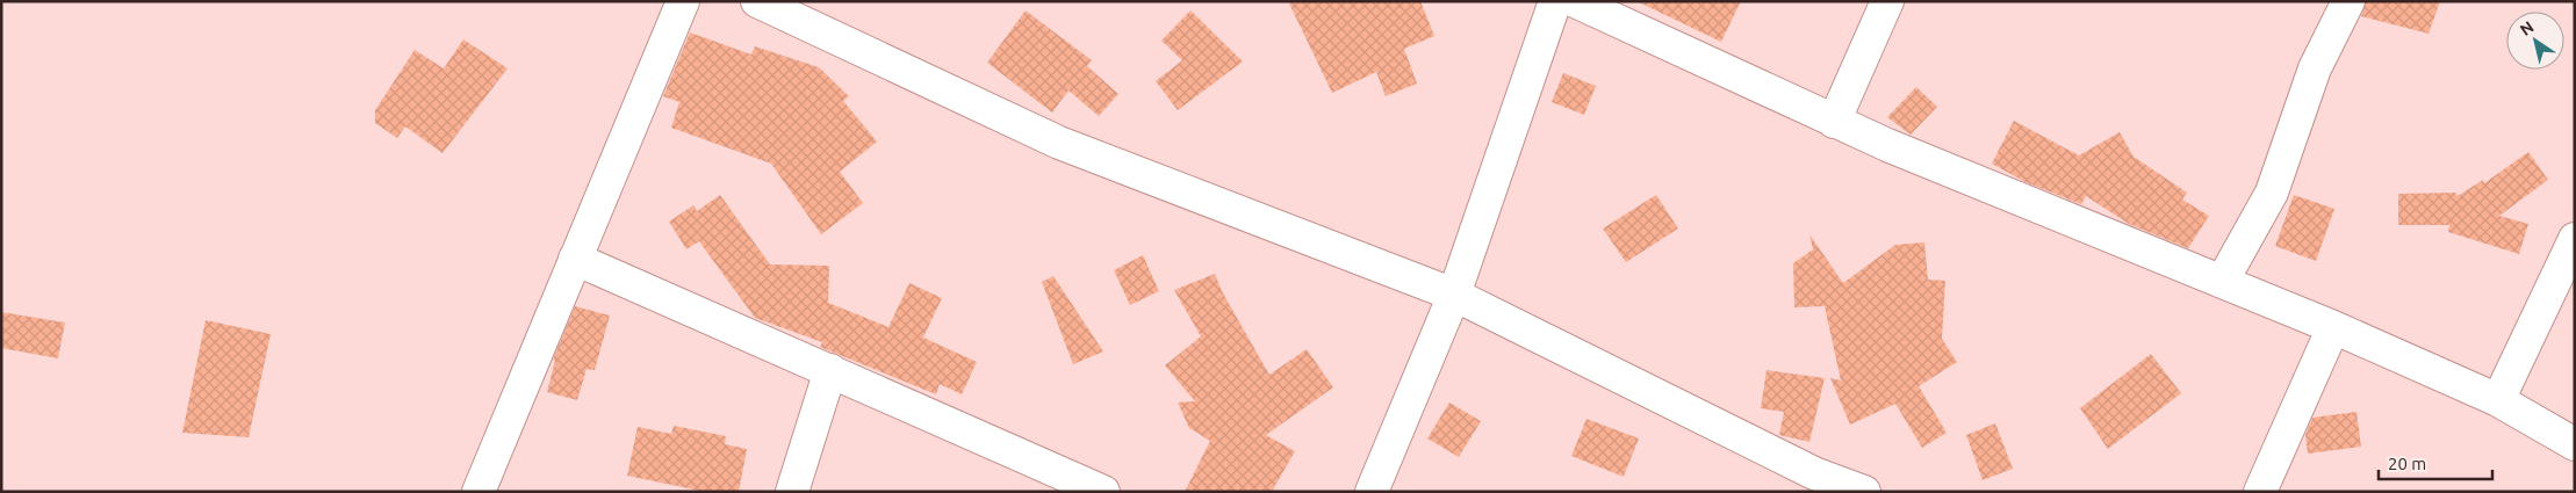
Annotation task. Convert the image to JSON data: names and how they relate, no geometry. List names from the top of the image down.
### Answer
{
  "scale_bar": "20 m",
  "north": "top left"
}
